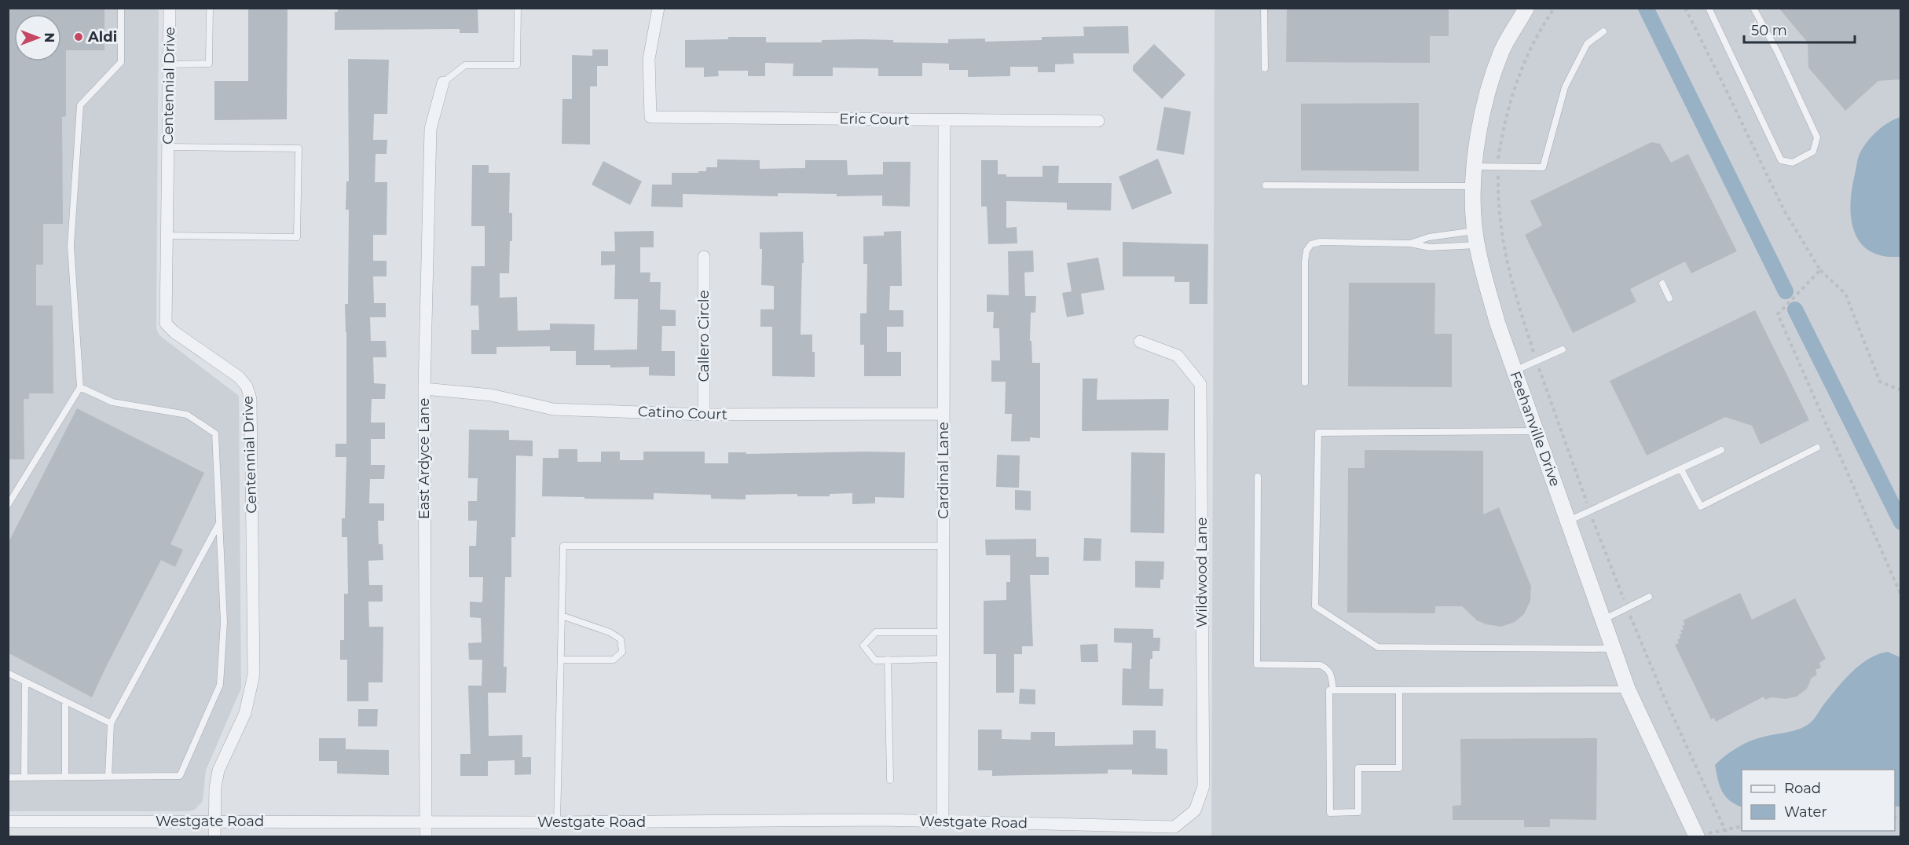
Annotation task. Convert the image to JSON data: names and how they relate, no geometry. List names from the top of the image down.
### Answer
{
  "streets": {
    "street": [
      "Centennial Drive",
      "Eric Court",
      "Callero Circle",
      "Catino Court",
      "Feehanville Drive",
      "East Ardyce Lane",
      "Cardinal Lane",
      "Wildwood Lane",
      "Westgate Road"
    ]
  },
  "crossings": [
    ["Centennial Drive", "Westgate Road"],
    ["Eric Court", "Cardinal Lane"],
    ["Callero Circle", "Catino Court"],
    ["Catino Court", "East Ardyce Lane"],
    ["Catino Court", "Cardinal Lane"],
    ["East Ardyce Lane", "Westgate Road"],
    ["Cardinal Lane", "Westgate Road"],
    ["Wildwood Lane", "Westgate Road"]
  ],
  "places": ["Aldi"],
  "legend": ["Road", "Water"],
  "scale_bar": "50 m",
  "north": "right"
}
